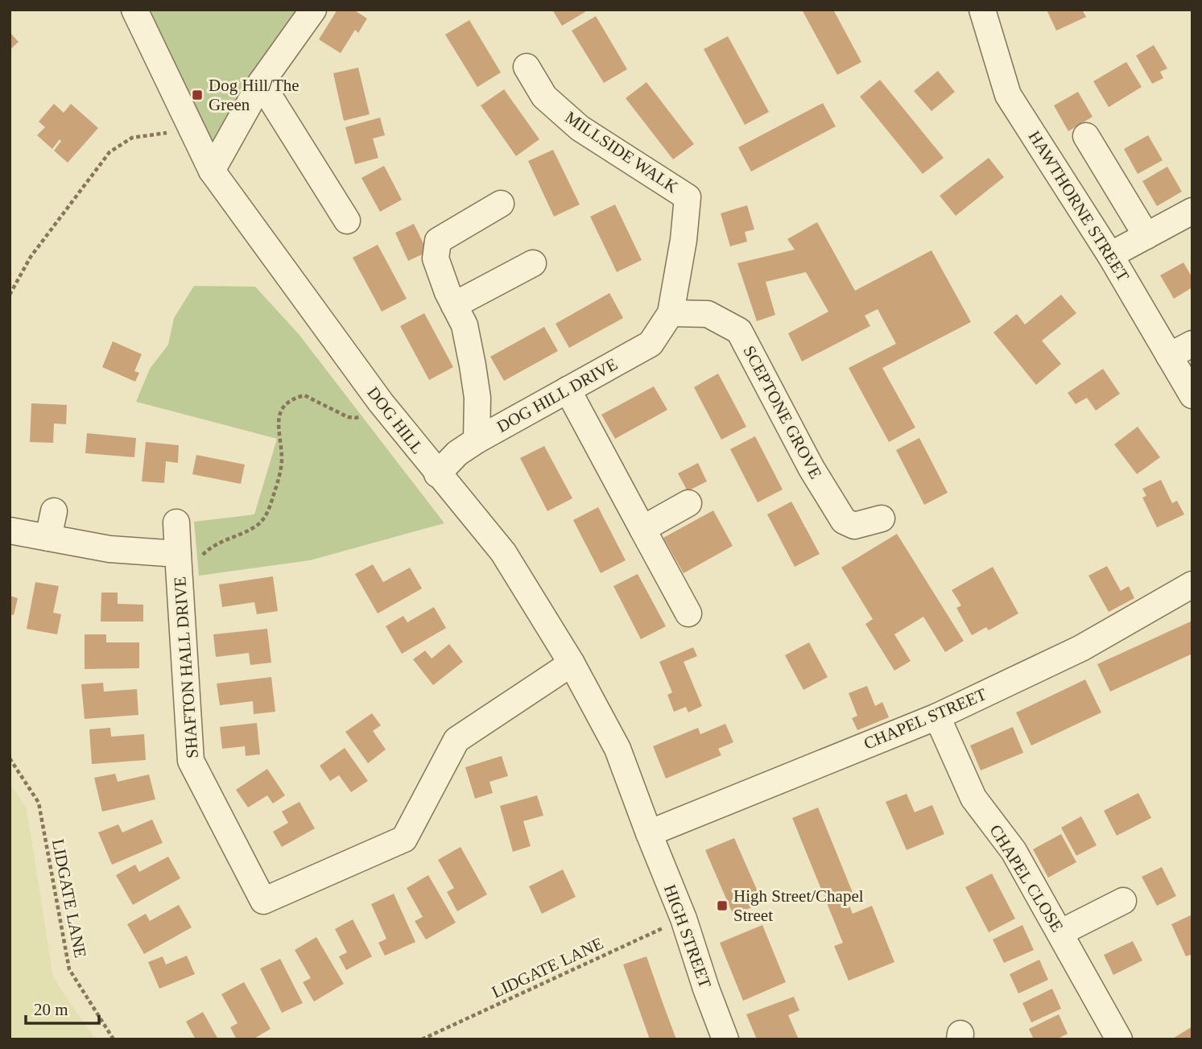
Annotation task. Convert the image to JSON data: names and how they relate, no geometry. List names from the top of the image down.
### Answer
{
  "streets": {
    "street": [
      "MILLSIDE WALK",
      "HAWTHORNE STREET",
      "DOG HILL DRIVE",
      "SCEPTONE GROVE",
      "DOG HILL",
      "SHAFTON HALL DRIVE",
      "CHAPEL STREET",
      "CHAPEL CLOSE",
      "HIGH STREET"
    ],
    "path": ["LIDGATE LANE"]
  },
  "crossings": [
    ["MILLSIDE WALK", "DOG HILL DRIVE"],
    ["MILLSIDE WALK", "SCEPTONE GROVE"],
    ["DOG HILL DRIVE", "SCEPTONE GROVE"],
    ["DOG HILL DRIVE", "DOG HILL"],
    ["DOG HILL", "SHAFTON HALL DRIVE"],
    ["DOG HILL", "CHAPEL STREET"],
    ["DOG HILL", "HIGH STREET"],
    ["CHAPEL STREET", "CHAPEL CLOSE"],
    ["CHAPEL STREET", "HIGH STREET"],
    ["LIDGATE LANE", "HIGH STREET"]
  ],
  "places": {
    "transit": ["Dog Hill/The Green", "High Street/Chapel Street"]
  },
  "scale_bar": "20 m"
}
